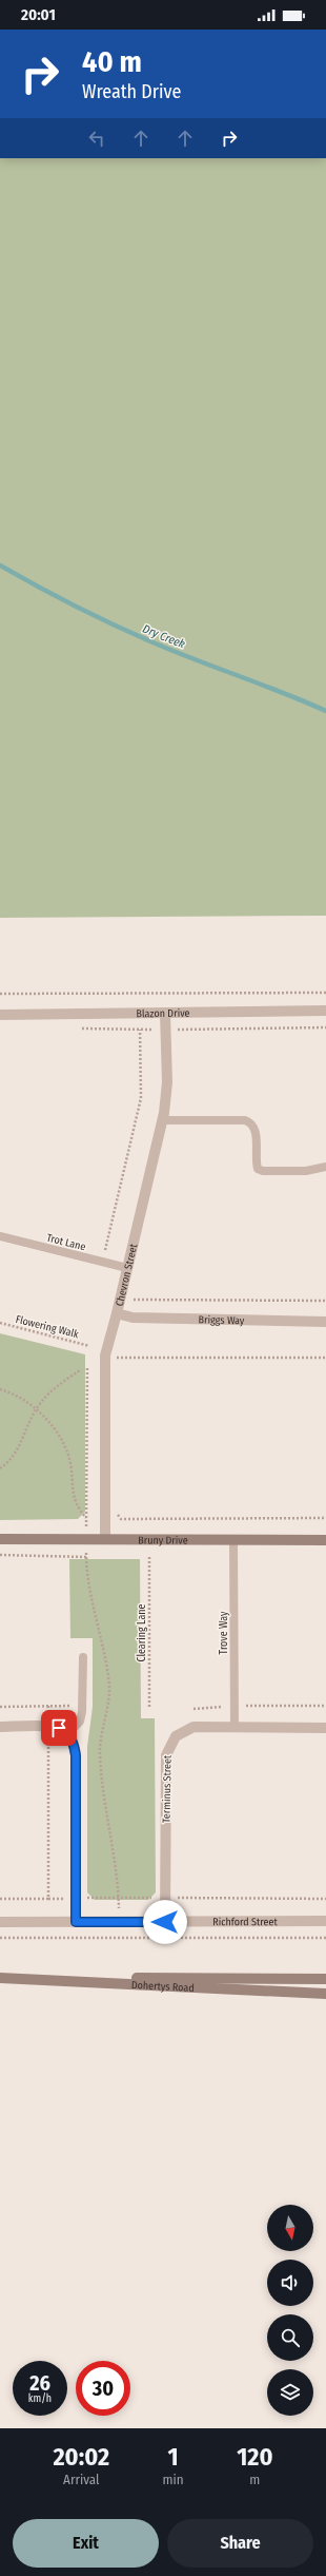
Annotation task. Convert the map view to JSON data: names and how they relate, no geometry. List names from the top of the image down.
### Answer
{
  "streets": {
    "main road": ["Bruny Drive", "Dohertys Road"],
    "street": [
      "Blazon Drive",
      "Chevron Street",
      "Briggs Way",
      "Terminus Street",
      "Richford Street"
    ],
    "lane": ["Trot Lane", "Trove Way"],
    "path": ["Flowering Walk", "Clearing Lane"]
  },
  "crossings": [
    ["Blazon Drive", "Chevron Street"],
    ["Trot Lane", "Chevron Street"],
    ["Chevron Street", "Briggs Way"],
    ["Chevron Street", "Bruny Drive"],
    ["Bruny Drive", "Trove Way"],
    ["Trove Way", "Terminus Street"],
    ["Terminus Street", "Richford Street"]
  ],
  "water": ["Dry Creek"],
  "north": "bottom",
  "page": {
    "status": "20:01",
    "turn": ["40 m", "Wreath Drive"],
    "speed": "26 km/h",
    "limit": "30",
    "eta": [
      "20:02",
      "Arrival",
      "1",
      "min",
      "120",
      "m"
    ],
    "buttons": ["Exit", "Share"]
  }
}
